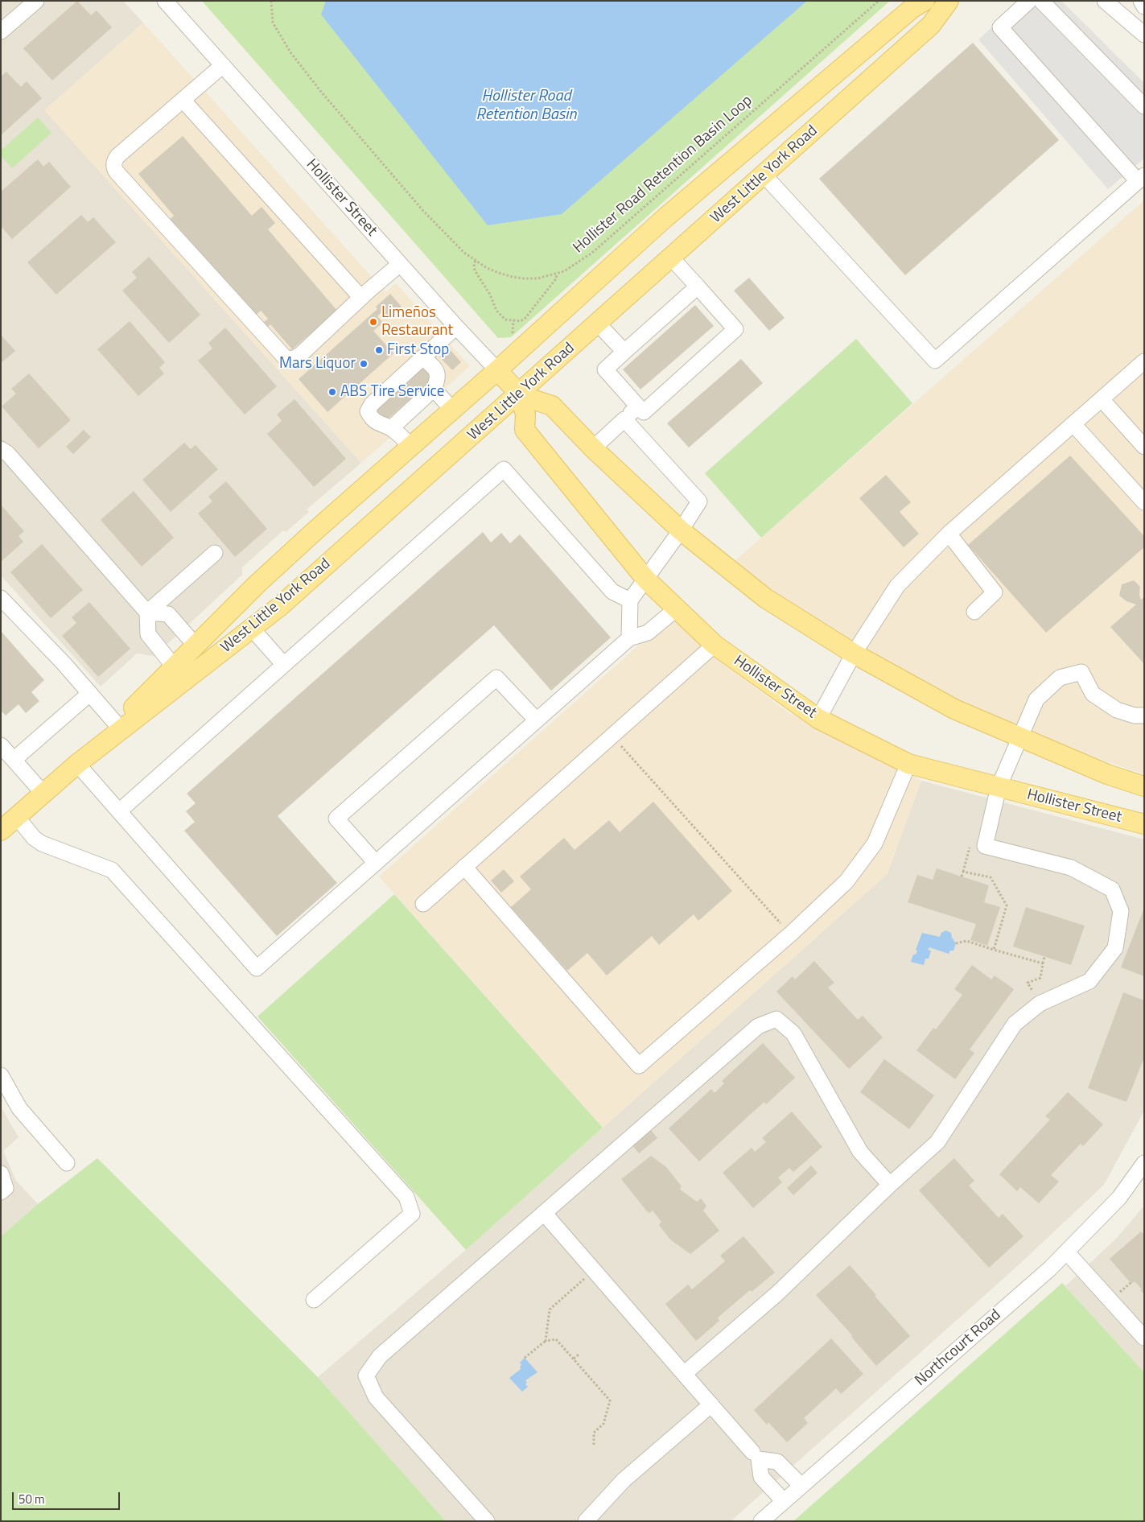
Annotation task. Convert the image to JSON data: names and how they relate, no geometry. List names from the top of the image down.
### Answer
{
  "streets": {
    "main road": ["West Little York Road", "Hollister Street"],
    "street": ["Northcourt Road"],
    "path": ["Hollister Road Retention Basin Loop"]
  },
  "crossings": [
    ["West Little York Road", "Hollister Street"]
  ],
  "water": ["Hollister Road Retention Basin"],
  "places": [
    "Limeños Restaurant",
    "First Stop",
    "Mars Liquor",
    "ABS Tire Service"
  ],
  "scale_bar": "50 m"
}
